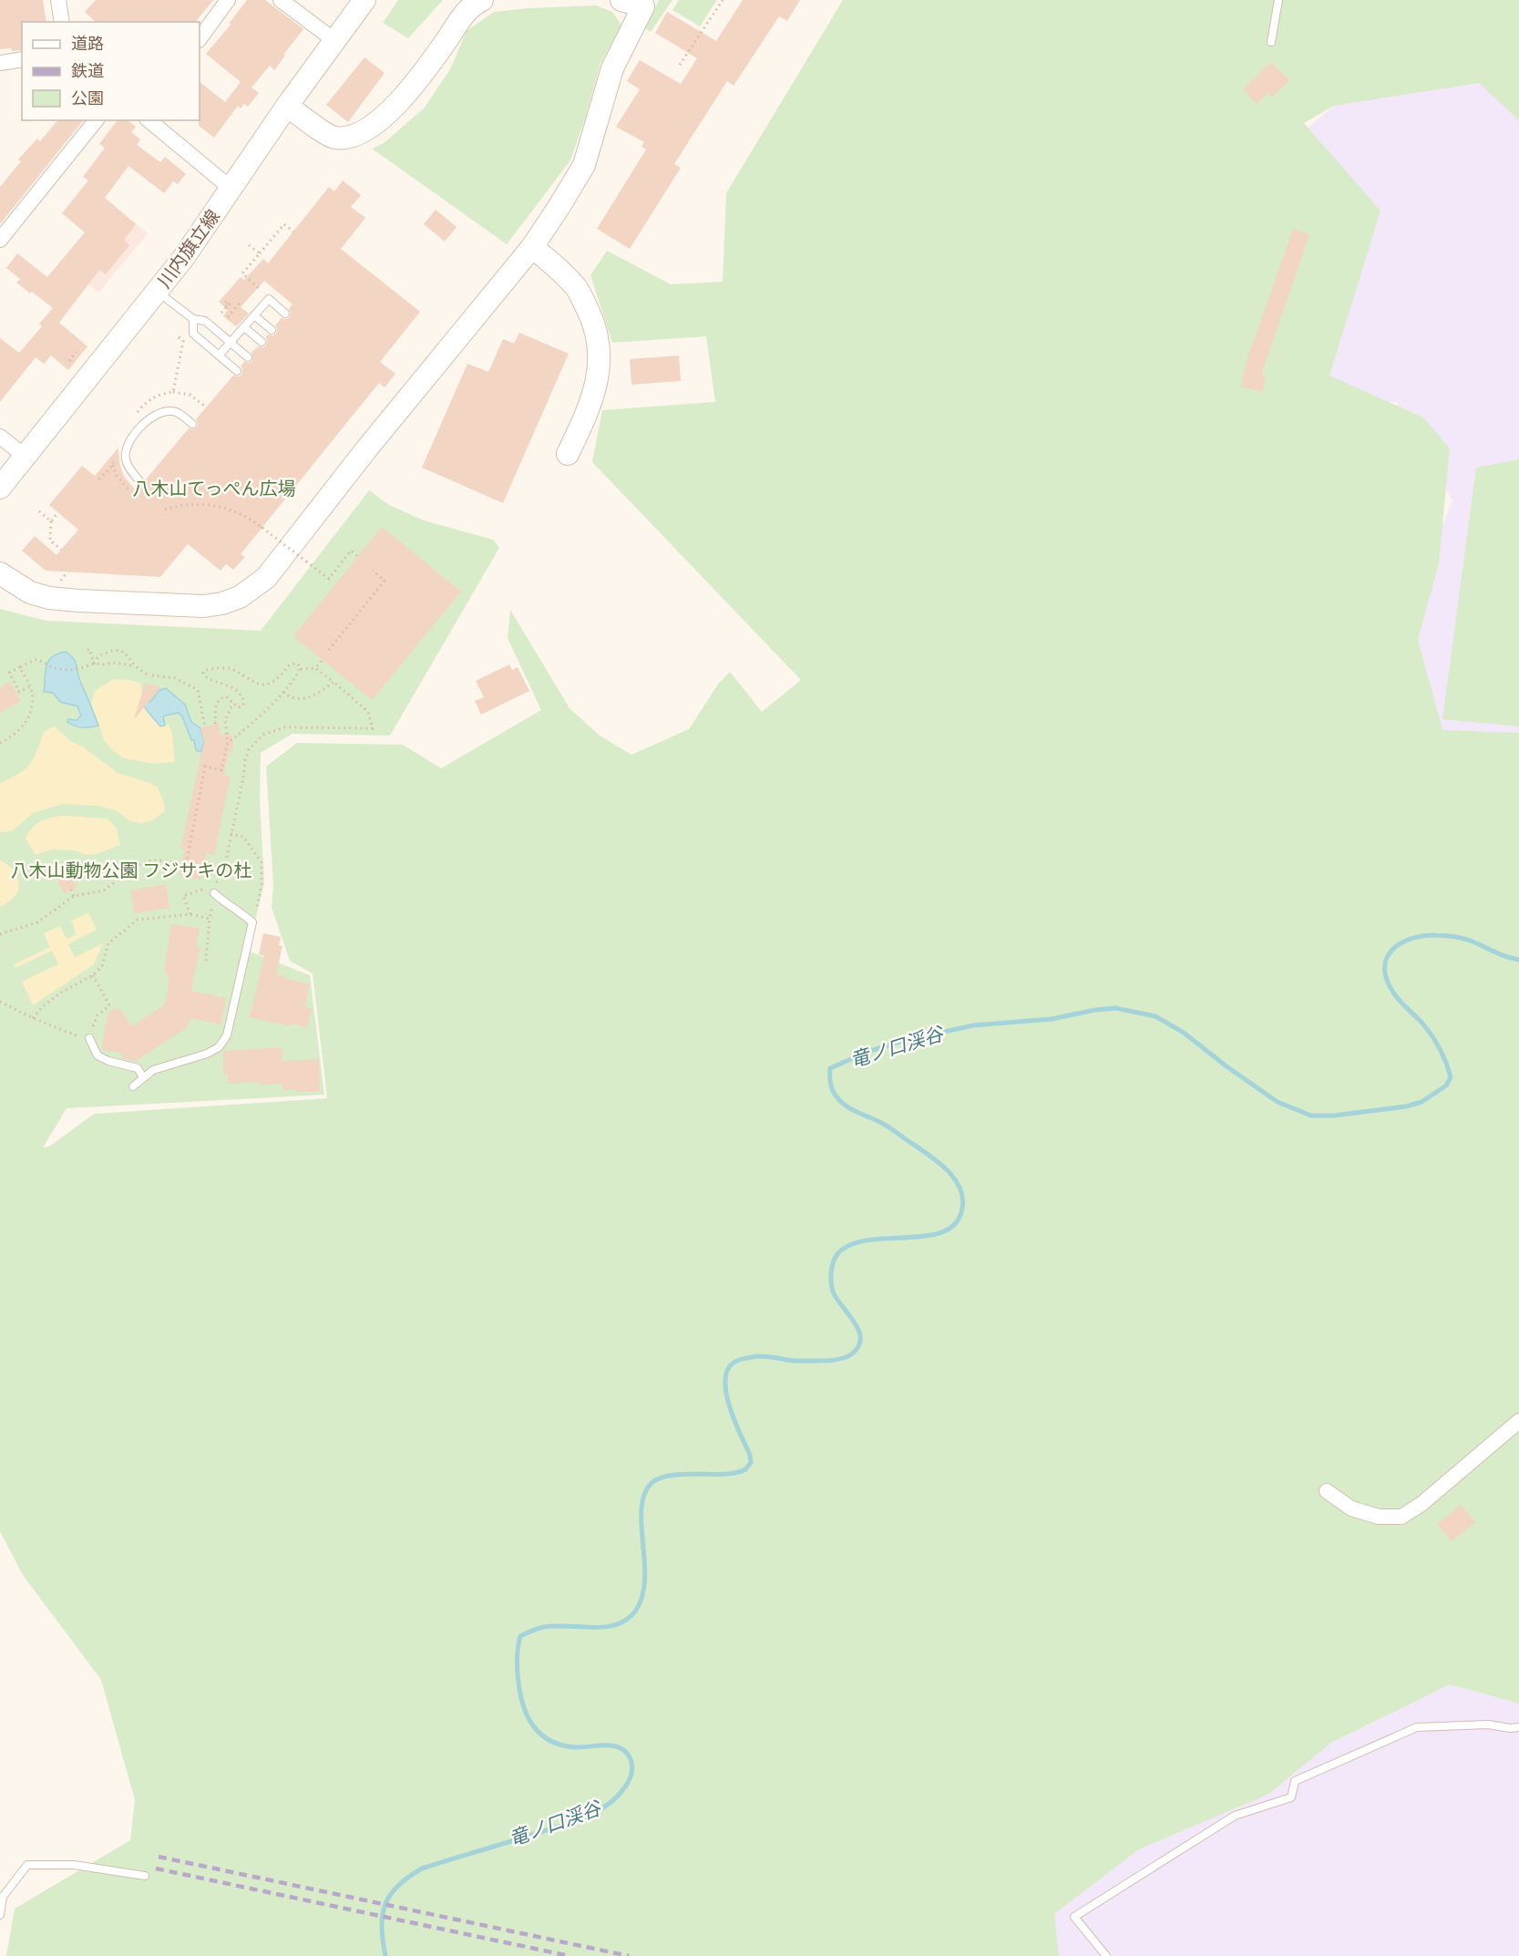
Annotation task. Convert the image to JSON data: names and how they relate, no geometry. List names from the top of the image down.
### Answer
{
  "streets": {
    "street": ["川内旗立線"]
  },
  "water": ["竜ノ口渓谷"],
  "parks": ["八木山てっぺん広場", "八木山動物公園 フジサキの杜"],
  "legend": ["道路", "鉄道", "公園"]
}
